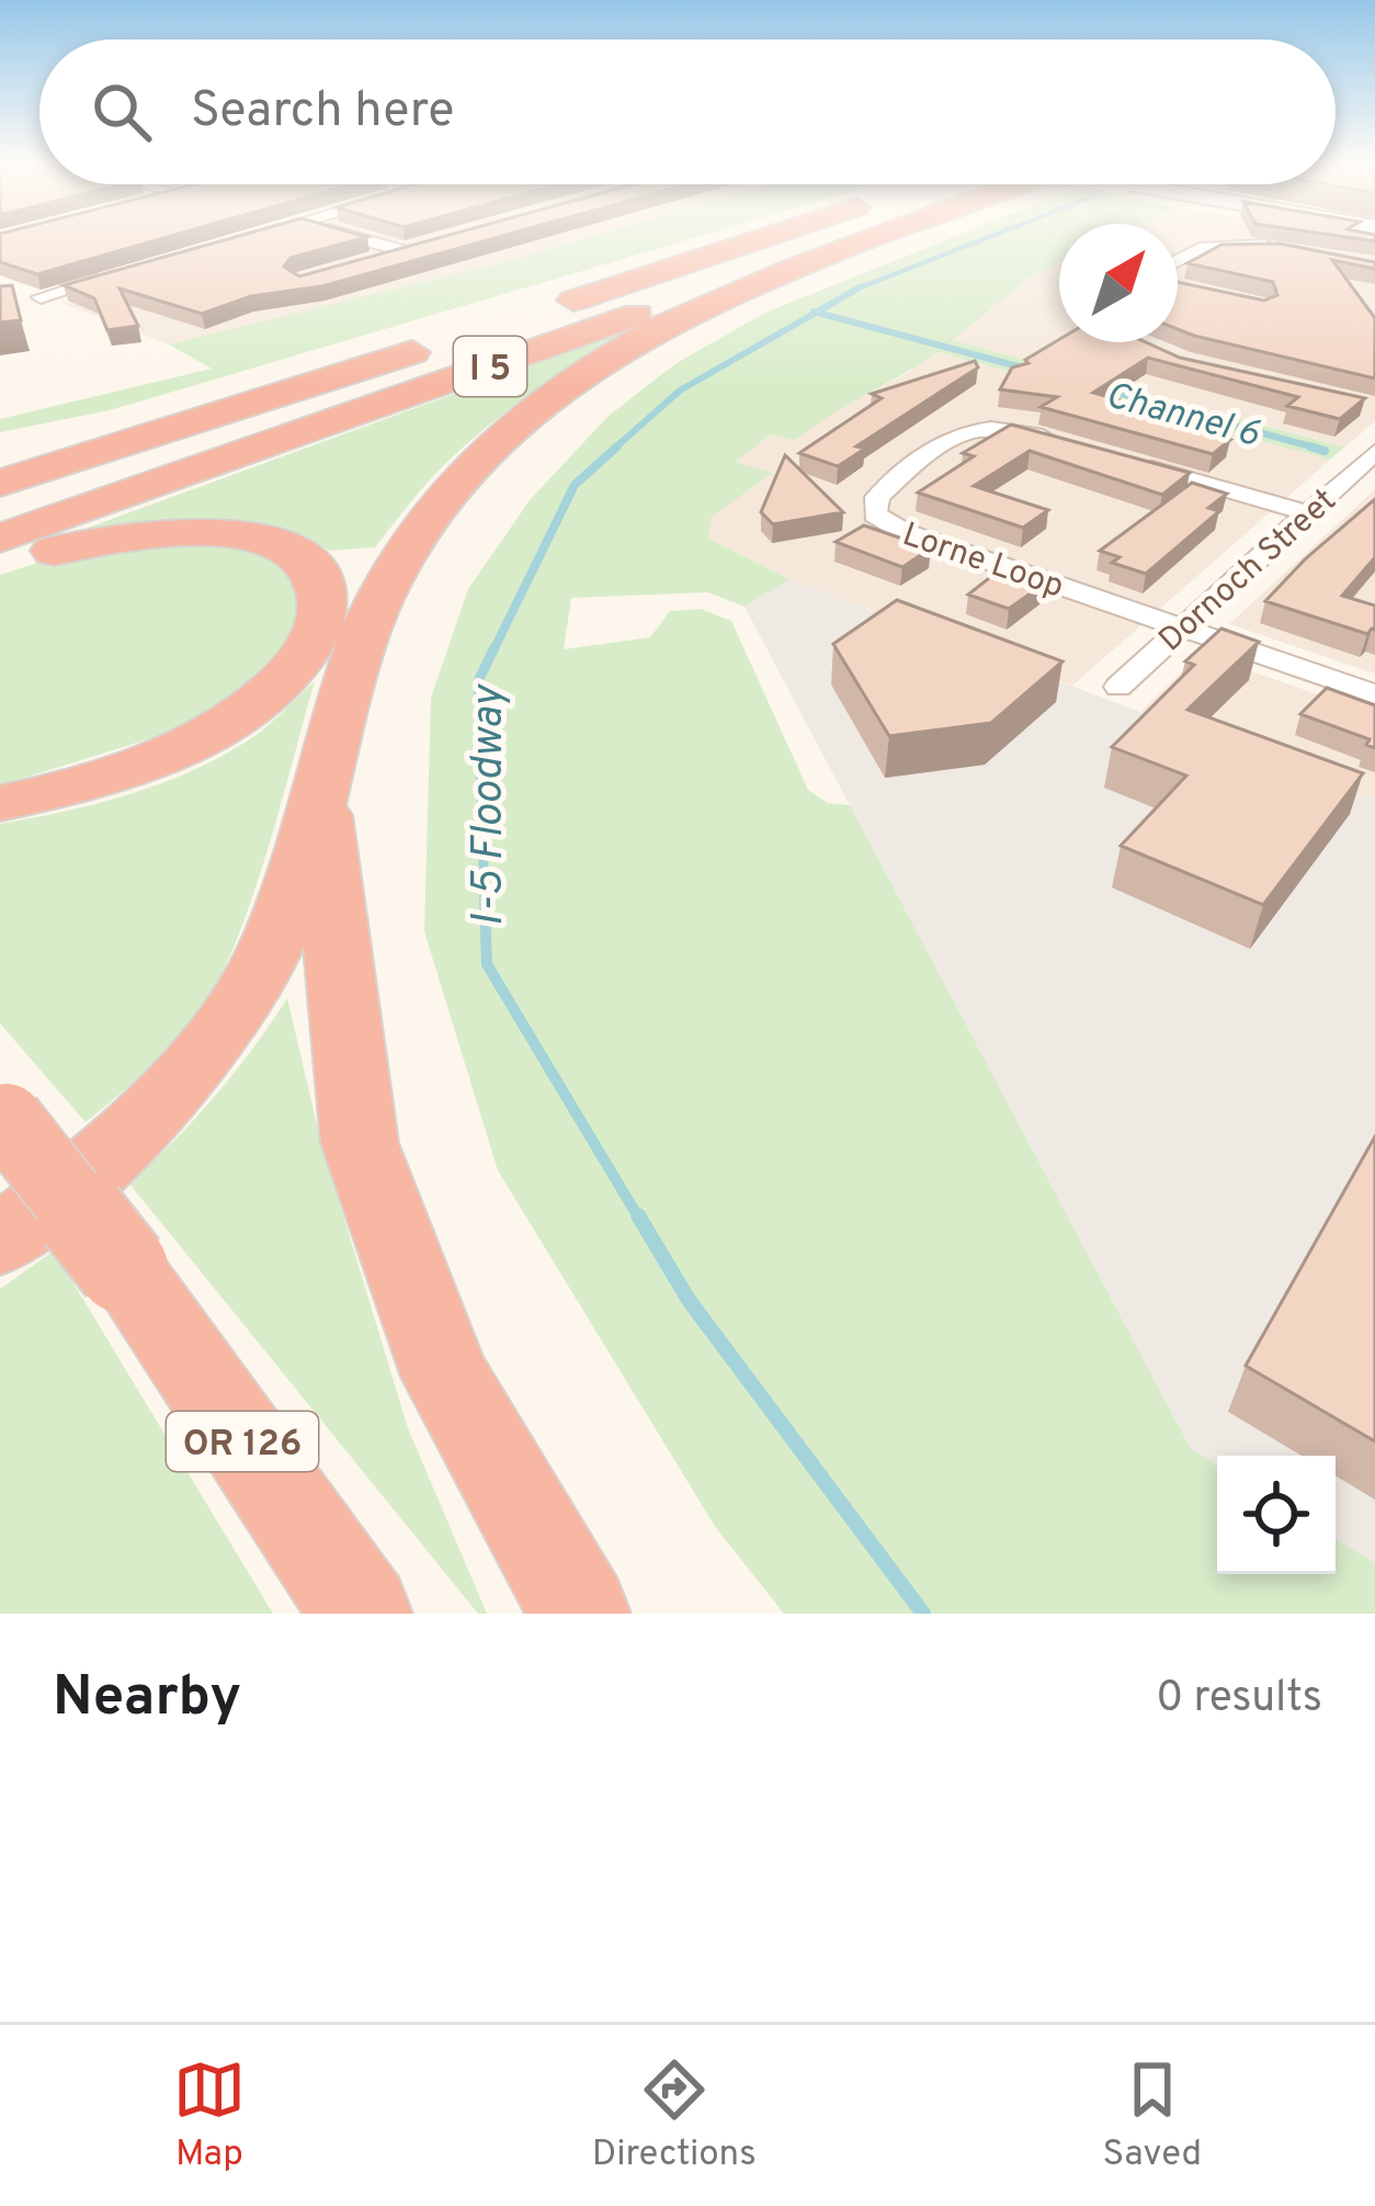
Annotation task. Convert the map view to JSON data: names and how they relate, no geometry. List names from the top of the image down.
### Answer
{
  "streets": {
    "highway": ["I 5", "OR 126"],
    "street": ["Lorne Loop", "Dornoch Street"]
  },
  "crossings": [
    ["Lorne Loop", "Dornoch Street"]
  ],
  "water": ["Channel 6", "I-5 Floodway"],
  "north": "top right",
  "page": {
    "search": "Search here",
    "heading": ["Nearby", "0 results"],
    "nav": ["Map", "Directions", "Saved"]
  }
}
